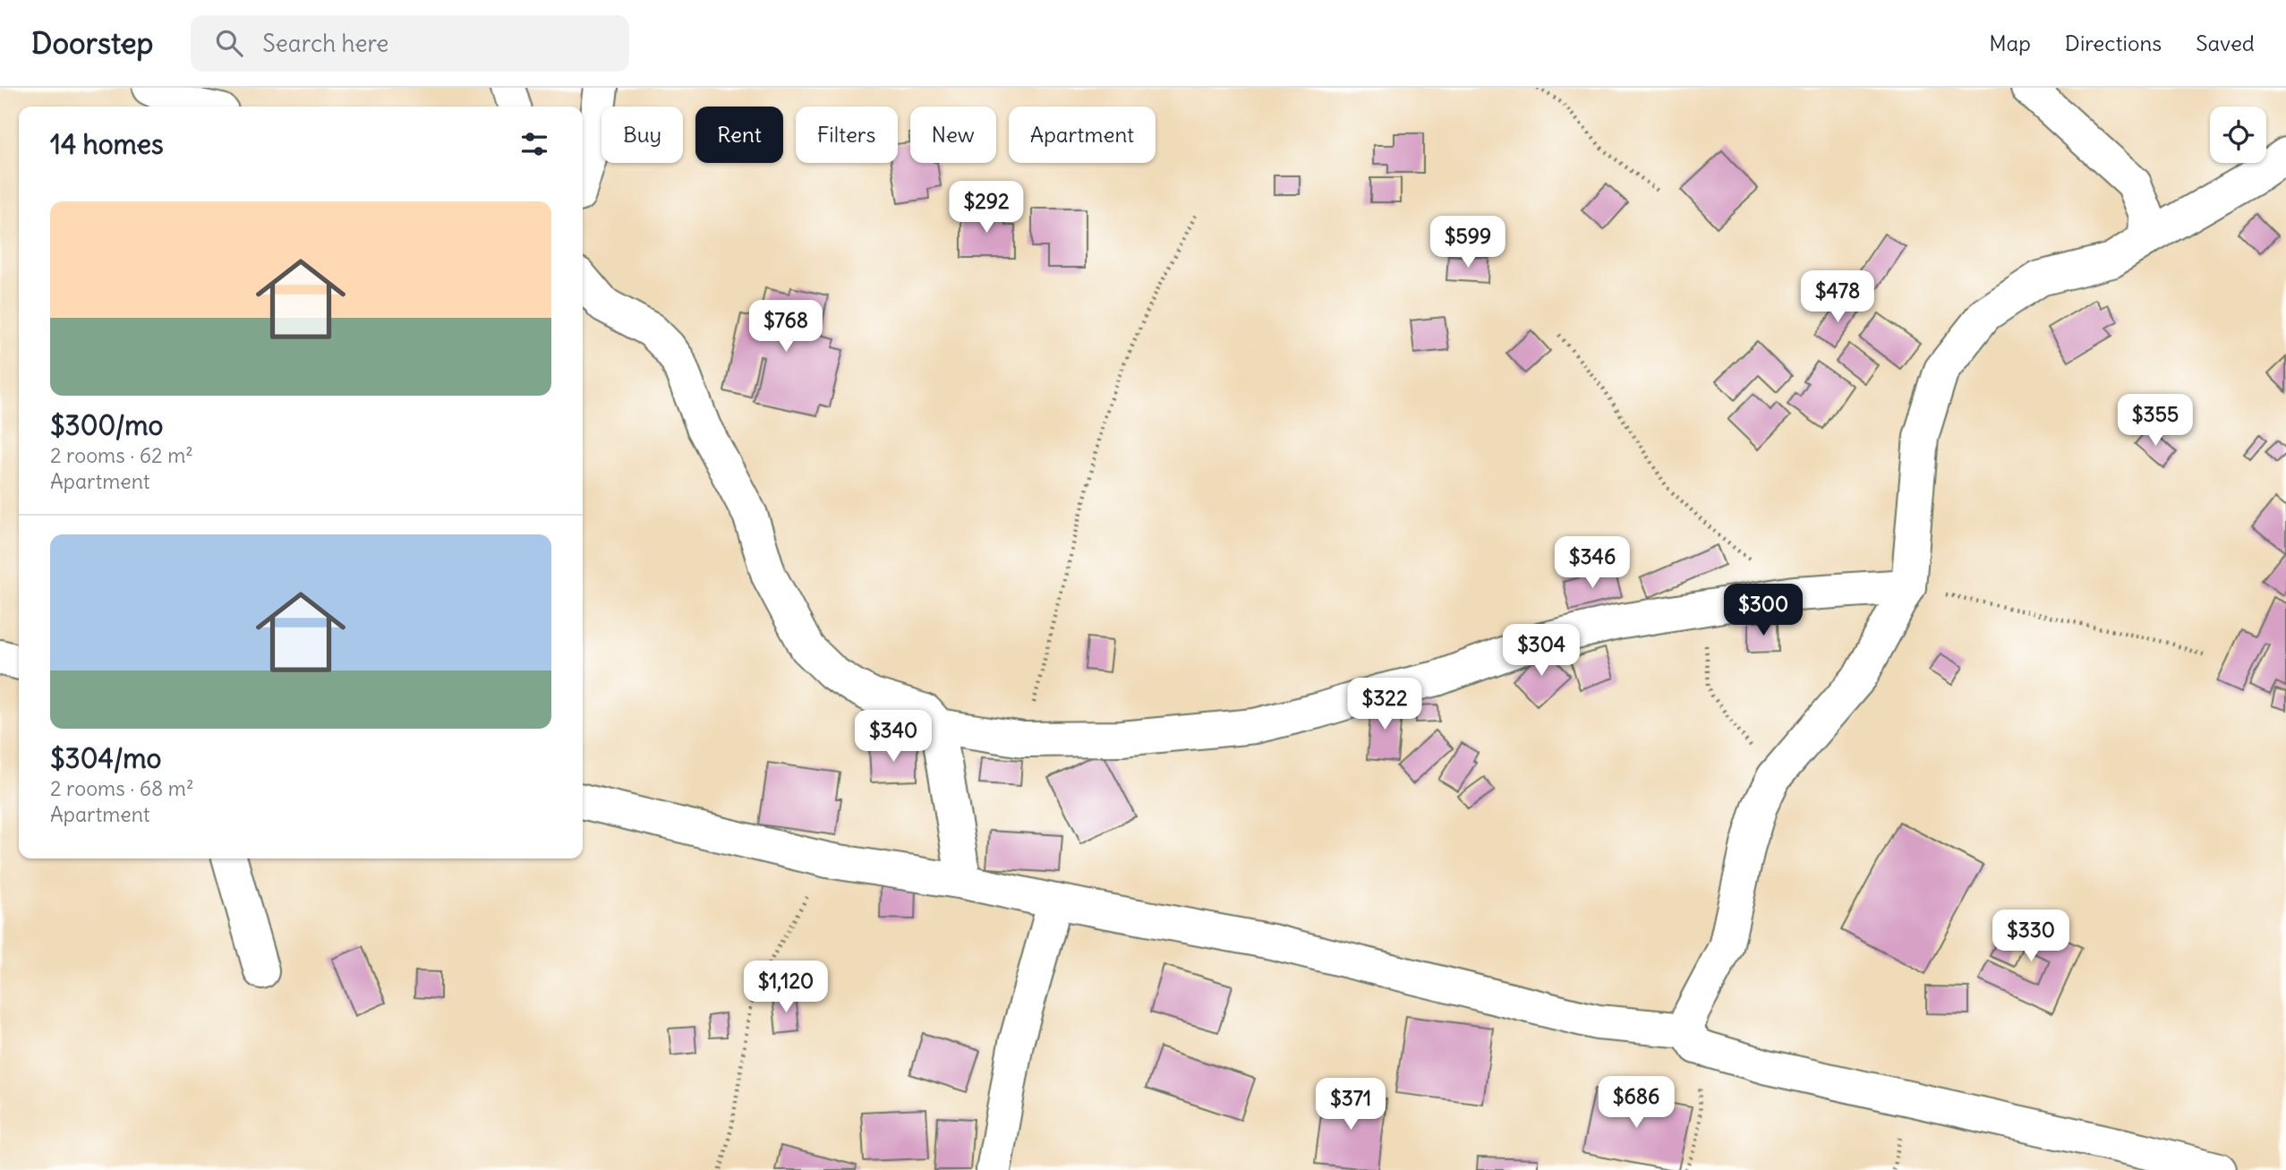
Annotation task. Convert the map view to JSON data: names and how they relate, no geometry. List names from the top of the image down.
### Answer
{
  "page": {
    "header": "Doorstep",
    "search": "Search here",
    "nav": ["Map", "Directions", "Saved"],
    "chip": [
      "Buy",
      "Rent",
      "Filters",
      "New",
      "Apartment"
    ],
    "heading": "14 homes",
    "price": [
      "$292",
      "$599",
      "$478",
      "$768",
      "$355",
      "$346",
      "$300",
      "$304",
      "$322",
      "$340",
      "$330",
      "$1,120",
      "$686",
      "$371"
    ],
    "list": [
      {
        "name": "$300/mo",
        "note": "2 rooms · 62 m² · Apartment"
      },
      {
        "name": "$304/mo",
        "note": "2 rooms · 68 m² · Apartment"
      }
    ]
  }
}
